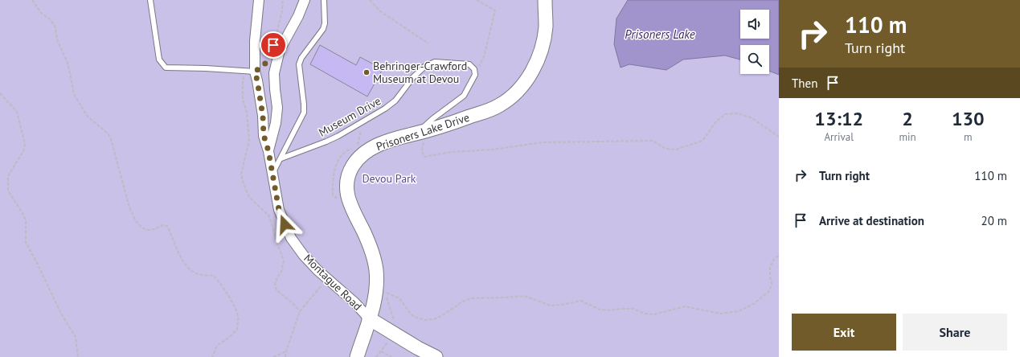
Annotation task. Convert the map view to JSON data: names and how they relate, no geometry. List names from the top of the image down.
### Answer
{
  "streets": {
    "street": ["Prisoners Lake Drive", "Montague Road"],
    "lane": ["Museum Drive"]
  },
  "crossings": [
    ["Prisoners Lake Drive", "Montague Road"]
  ],
  "water": ["Prisoners Lake"],
  "parks": ["Devou Park"],
  "places": ["Behringer-Crawford Museum at Devou"],
  "page": {
    "turn": ["110 m", "Turn right"],
    "then": "Then",
    "eta": [
      "13:12",
      "Arrival",
      "2",
      "min",
      "130",
      "m"
    ],
    "list": [
      {
        "name": "Turn right",
        "value": "110 m"
      },
      {
        "name": "Arrive at destination",
        "value": "20 m"
      }
    ],
    "buttons": ["Exit", "Share"]
  }
}
